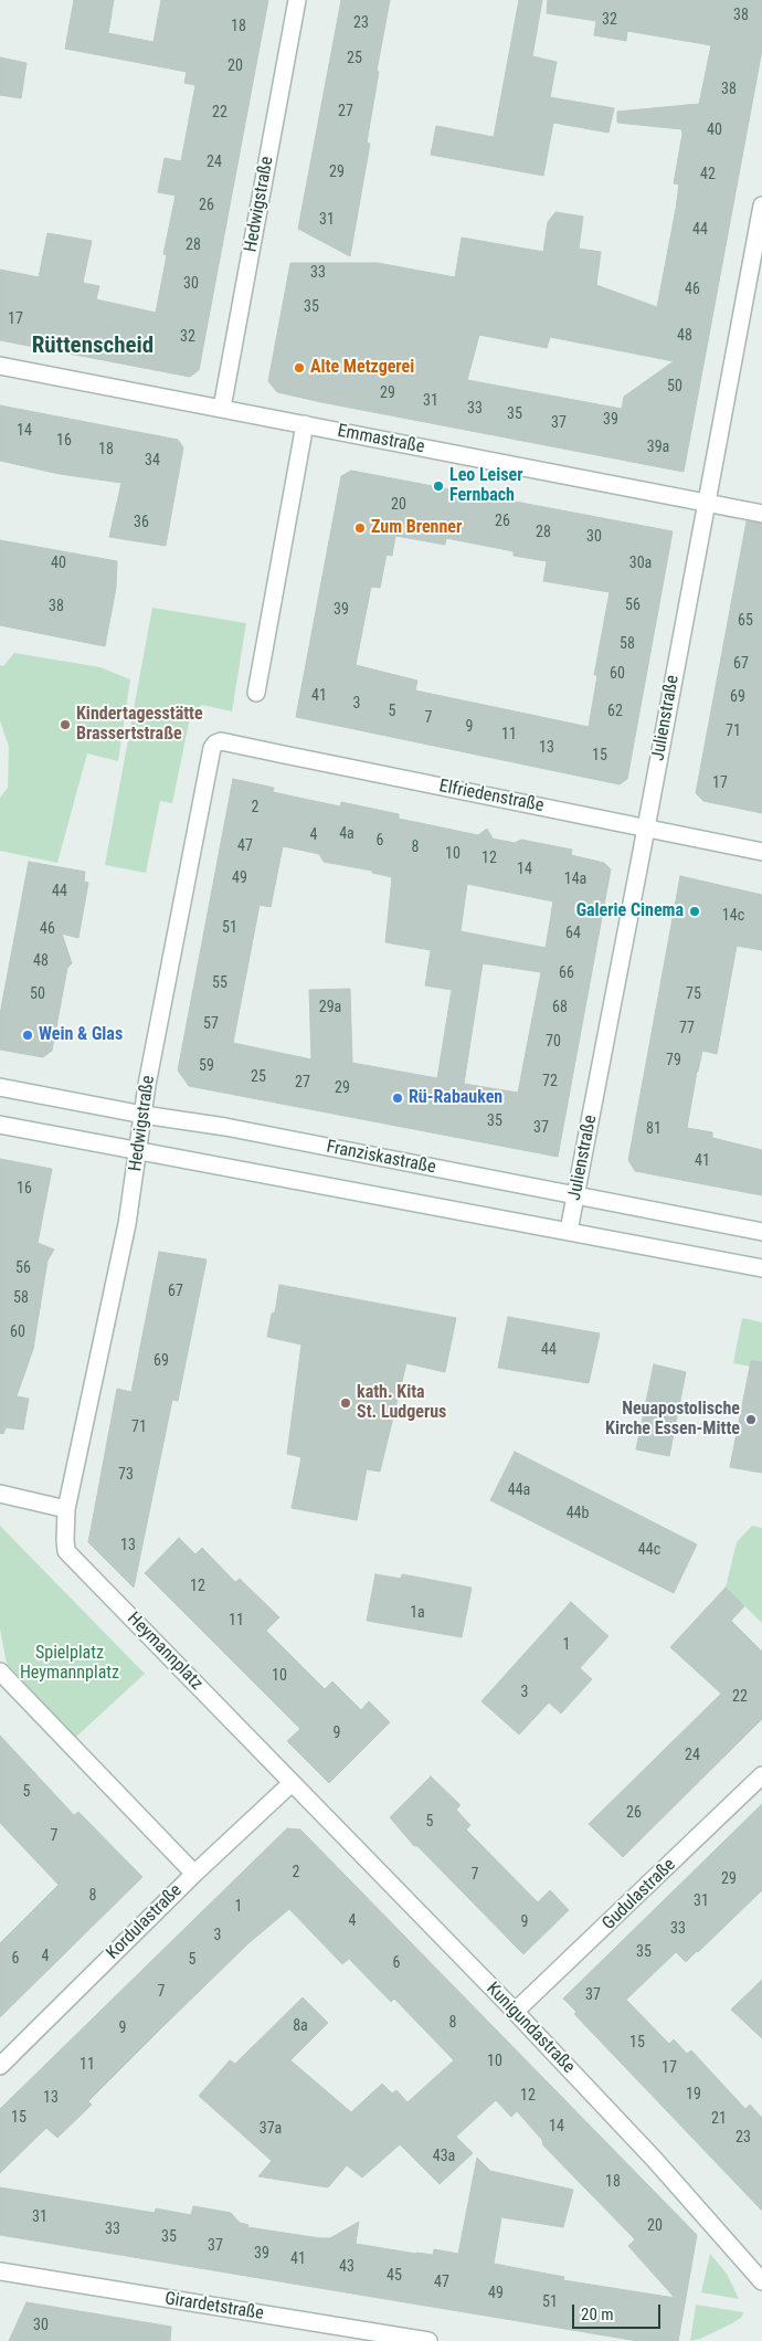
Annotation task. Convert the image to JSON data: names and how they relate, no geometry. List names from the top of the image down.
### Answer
{
  "streets": {
    "street": [
      "Hedwigstraße",
      "Emmastraße",
      "Julienstraße",
      "Elfriedenstraße",
      "Franziskastraße",
      "Heymannplatz",
      "Gudulastraße",
      "Kordulastraße",
      "Kunigundastraße",
      "Girardetstraße"
    ]
  },
  "crossings": [
    ["Hedwigstraße", "Emmastraße"],
    ["Hedwigstraße", "Elfriedenstraße"],
    ["Hedwigstraße", "Franziskastraße"],
    ["Hedwigstraße", "Heymannplatz"],
    ["Emmastraße", "Julienstraße"],
    ["Julienstraße", "Elfriedenstraße"],
    ["Julienstraße", "Franziskastraße"],
    ["Heymannplatz", "Kordulastraße"],
    ["Heymannplatz", "Kunigundastraße"],
    ["Gudulastraße", "Kunigundastraße"],
    ["Kordulastraße", "Kunigundastraße"]
  ],
  "districts": ["Rüttenscheid"],
  "parks": ["Spielplatz Heymannplatz"],
  "places": [
    "Alte Metzgerei",
    "Leo Leiser Fernbach",
    "Zum Brenner",
    "Kindertagesstätte Brassertstraße",
    "Galerie Cinema",
    "Wein & Glas",
    "Rü-Rabauken",
    "kath. Kita St. Ludgerus",
    "Neuapostolische Kirche Essen-Mitte"
  ],
  "house_numbers": [
    "38",
    "32",
    "23",
    "18",
    "25",
    "20",
    "38",
    "27",
    "22",
    "40",
    "24",
    "29",
    "42",
    "26",
    "31",
    "44",
    "28",
    "33",
    "30",
    "46",
    "35",
    "17",
    "48",
    "32",
    "50",
    "29",
    "31",
    "33",
    "35",
    "39",
    "37",
    "14",
    "16",
    "39a",
    "18",
    "34",
    "20",
    "26",
    "36",
    "28",
    "30",
    "40",
    "30a",
    "56",
    "38",
    "39",
    "65",
    "58",
    "67",
    "60",
    "41",
    "69",
    "3",
    "5",
    "62",
    "7",
    "9",
    "71",
    "11",
    "13",
    "15",
    "17",
    "2",
    "4a",
    "4",
    "6",
    "47",
    "8",
    "10",
    "12",
    "14",
    "49",
    "14a",
    "44",
    "14c",
    "51",
    "46",
    "64",
    "48",
    "66",
    "55",
    "50",
    "75",
    "29a",
    "68",
    "57",
    "77",
    "70",
    "79",
    "59",
    "25",
    "72",
    "27",
    "29",
    "35",
    "37",
    "81",
    "41",
    "16",
    "56",
    "67",
    "58",
    "60",
    "44",
    "69",
    "71",
    "73",
    "44a",
    "44b",
    "13",
    "44c",
    "12",
    "1a",
    "11",
    "1",
    "10",
    "3",
    "22",
    "9",
    "24",
    "5",
    "26",
    "5",
    "7",
    "2",
    "7",
    "29",
    "8",
    "31",
    "1",
    "4",
    "9",
    "33",
    "3",
    "35",
    "4",
    "6",
    "5",
    "6",
    "7",
    "37",
    "8",
    "8a",
    "9",
    "15",
    "10",
    "11",
    "17",
    "19",
    "12",
    "13",
    "15",
    "21",
    "14",
    "37a",
    "23",
    "43a",
    "18",
    "31",
    "20",
    "33",
    "35",
    "37",
    "39",
    "41",
    "43",
    "45",
    "47",
    "49",
    "51",
    "30"
  ],
  "scale_bar": "20 m"
}
